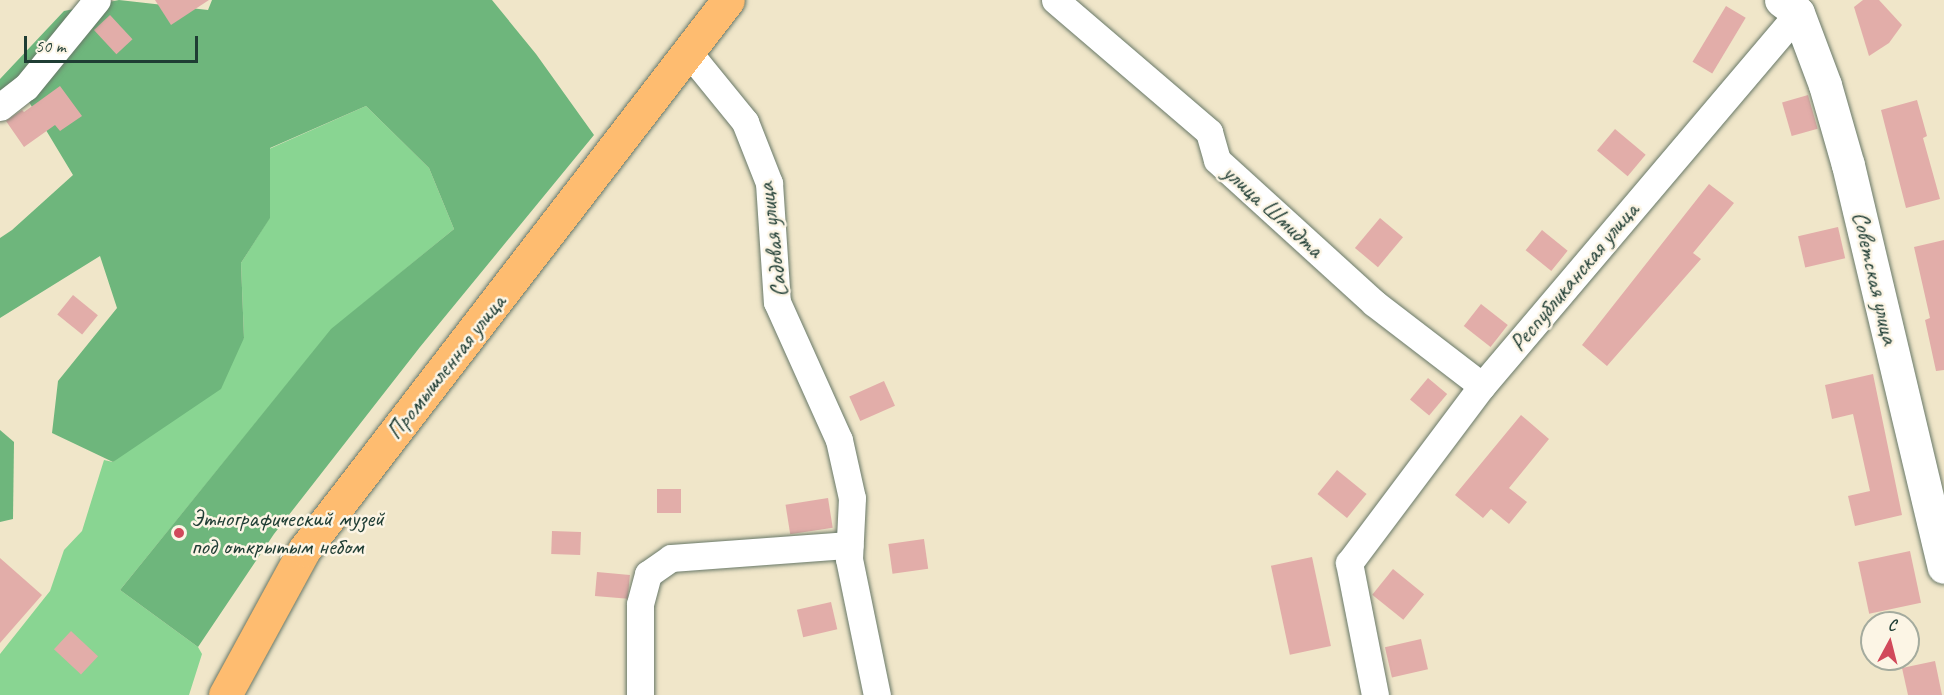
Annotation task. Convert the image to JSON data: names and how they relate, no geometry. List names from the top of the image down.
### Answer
{
  "streets": {
    "main road": ["Промышленная улица"],
    "street": [
      "улица Шмидта",
      "Садовая улица",
      "Республиканская улица",
      "Советская улица"
    ]
  },
  "crossings": [
    ["улица Шмидта", "Республиканская улица"],
    ["Садовая улица", "Промышленная улица"],
    ["Республиканская улица", "Советская улица"]
  ],
  "places": ["Этнографический музей под открытым небом"],
  "scale_bar": "50 m",
  "north": "top"
}
